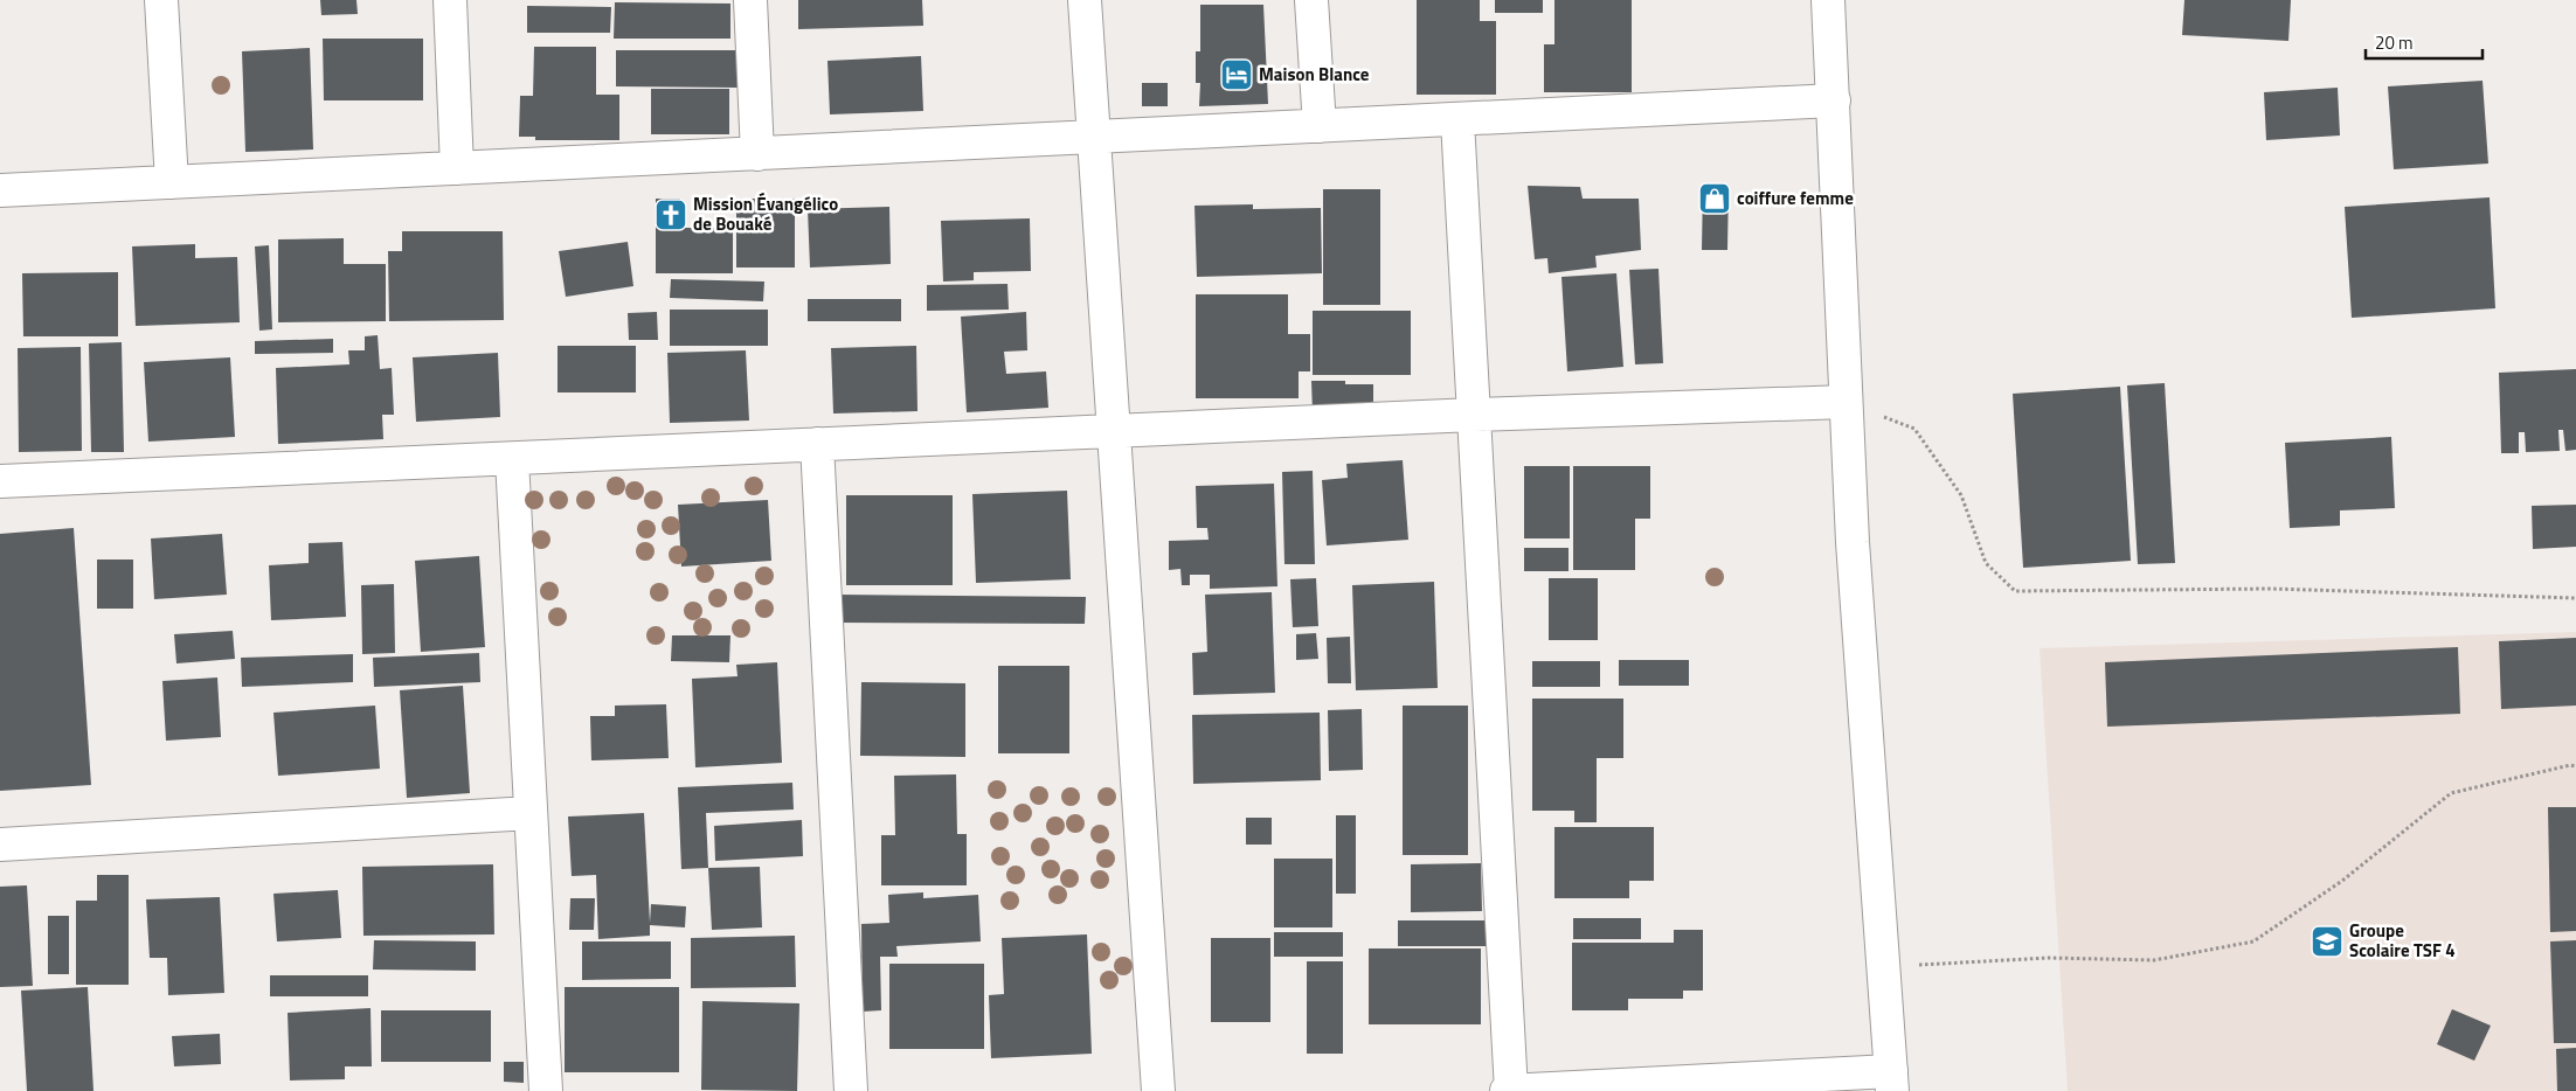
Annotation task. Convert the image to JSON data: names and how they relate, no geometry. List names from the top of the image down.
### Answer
{
  "places": {
    "hotel": ["Maison Blance"],
    "shop": ["coiffure femme"],
    "church": ["Mission Évangélico de Bouaké"],
    "school or university": ["Groupe Scolaire TSF 4"]
  },
  "scale_bar": "20 m"
}
